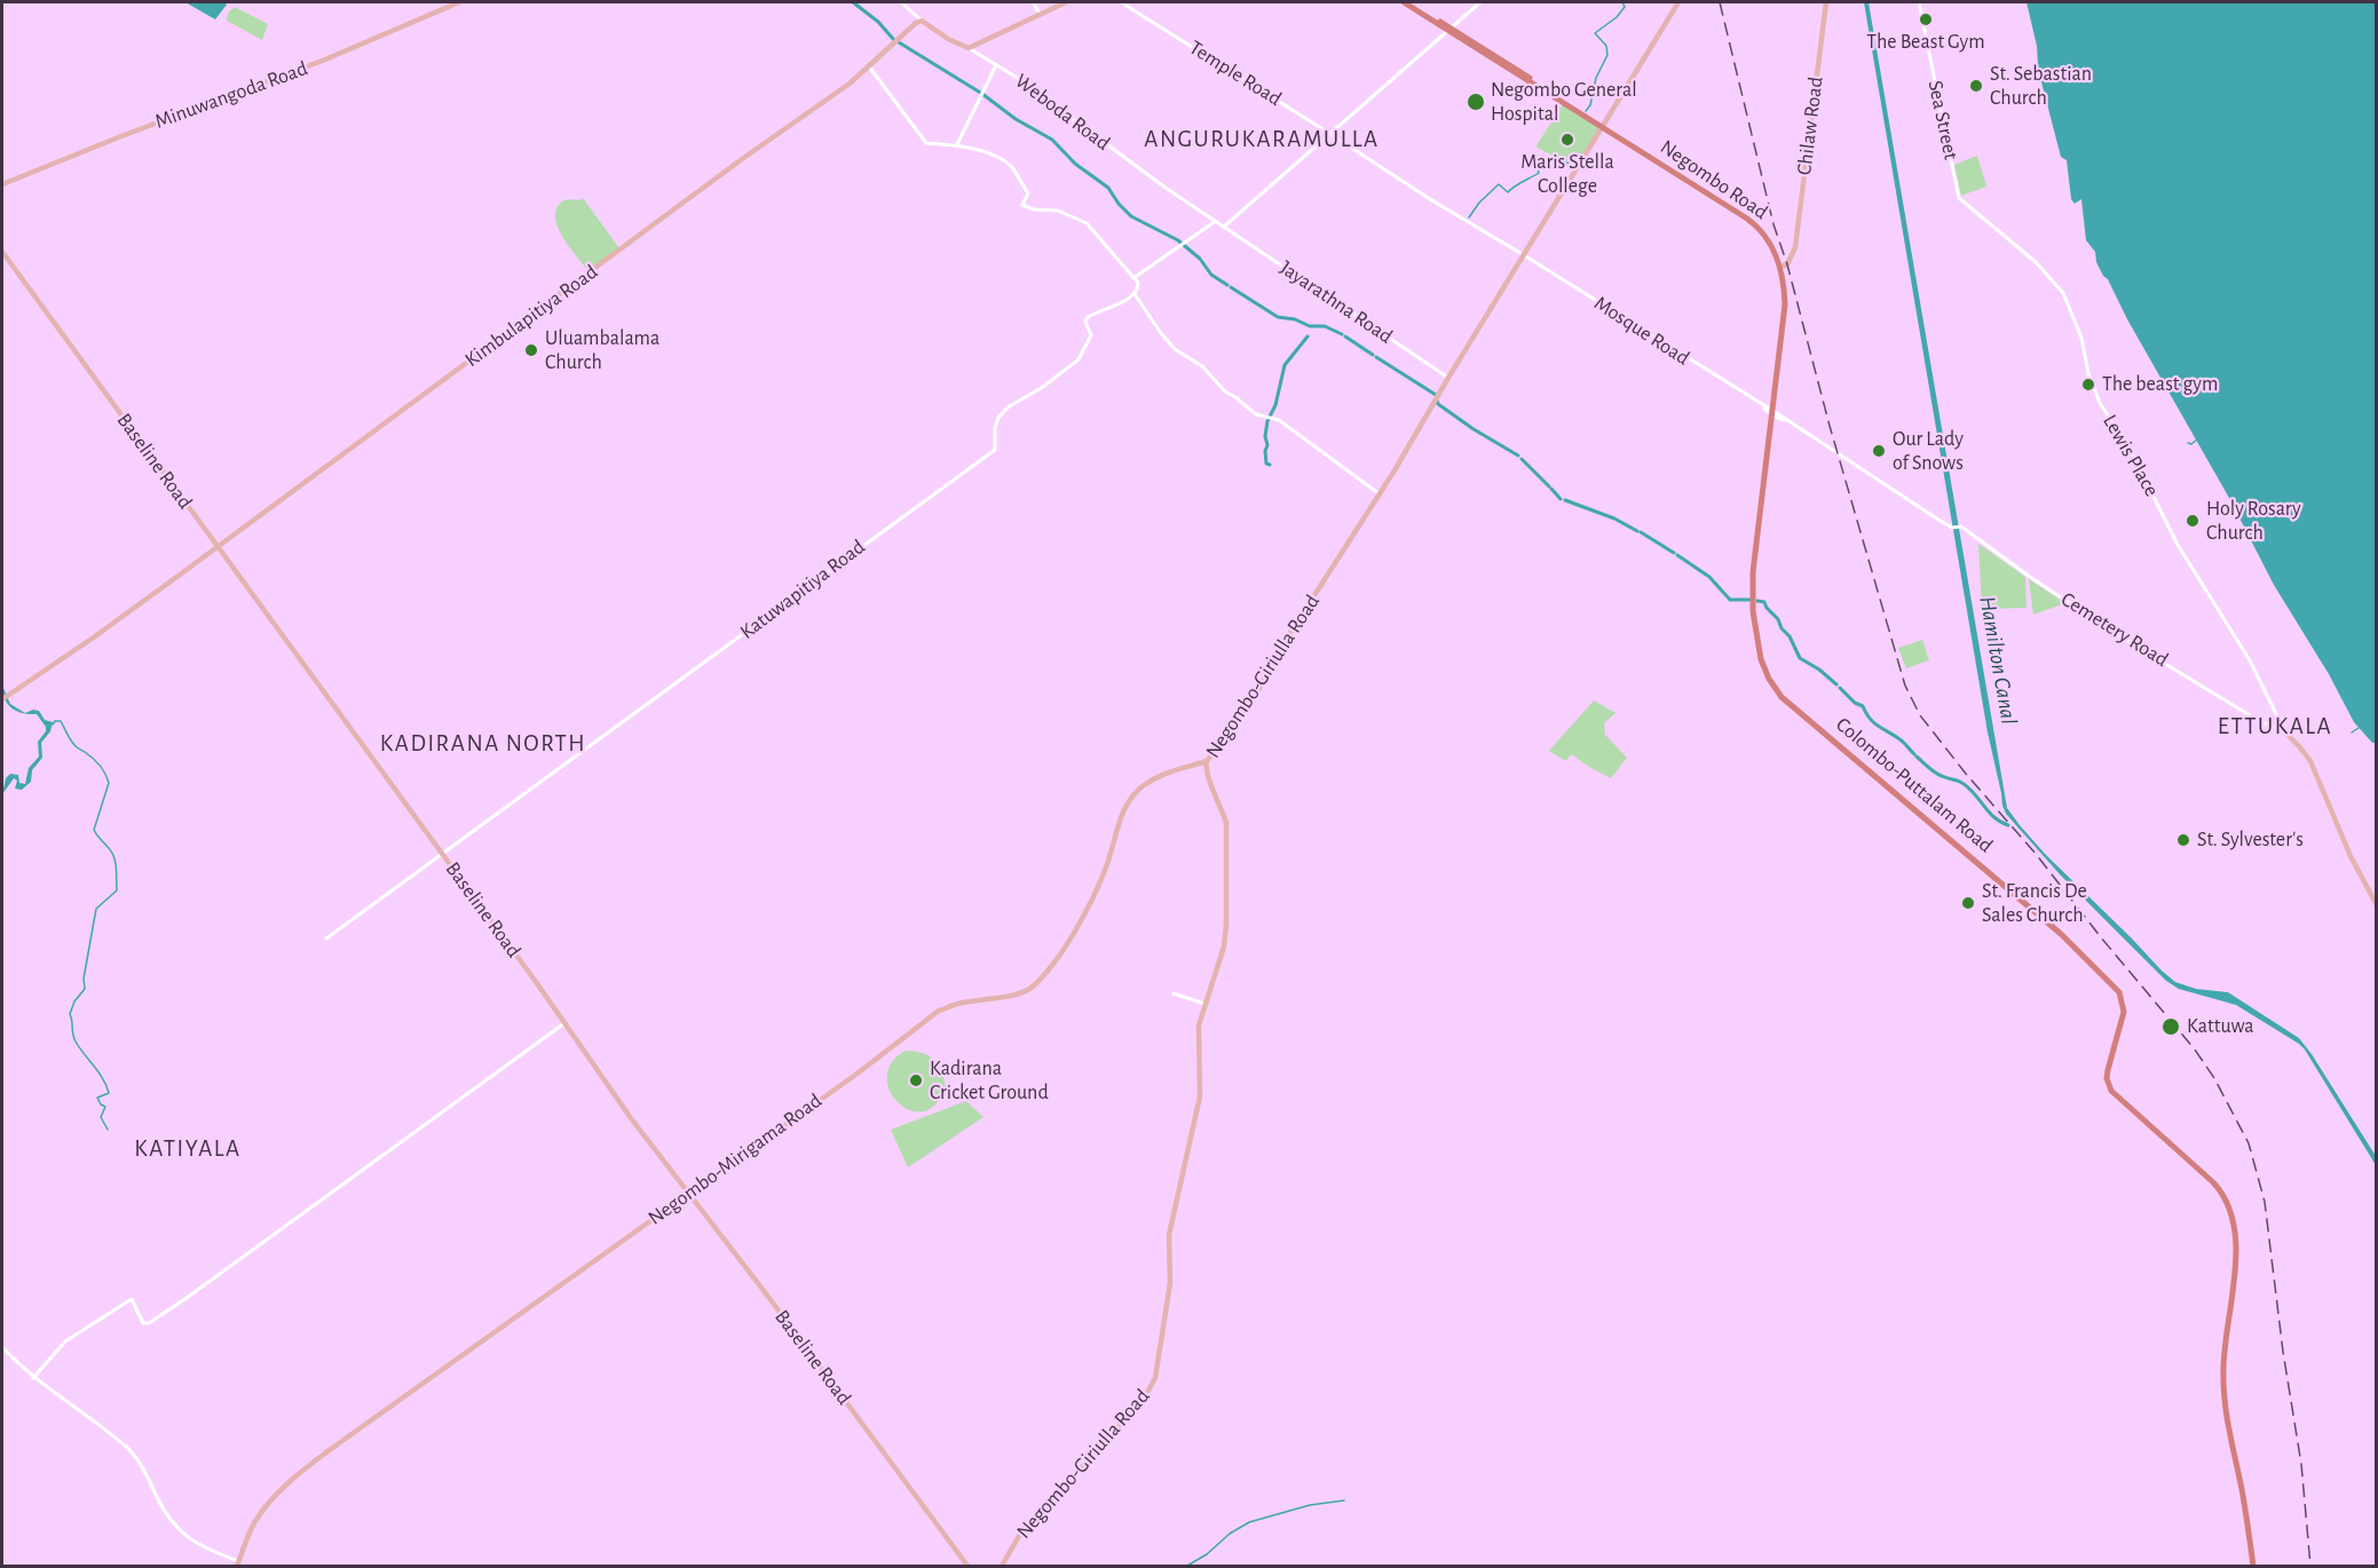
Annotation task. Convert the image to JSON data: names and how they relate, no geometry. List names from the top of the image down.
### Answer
{
  "streets": {
    "highway": ["Negombo Road", "Colombo-Puttalam Road"],
    "main road": [
      "Minuwangoda Road",
      "Chilaw Road",
      "Kimbulapitiya Road",
      "Baseline Road",
      "Negombo-Giriulla Road",
      "Negombo-Mirigama Road"
    ],
    "street": [
      "Temple Road",
      "Weboda Road",
      "Sea Street",
      "Jayarathna Road",
      "Mosque Road",
      "Lewis Place",
      "Katuwapitiya Road",
      "Cemetery Road"
    ]
  },
  "crossings": [
    ["Temple Road", "Mosque Road"],
    ["Temple Road", "Negombo-Giriulla Road"],
    ["Weboda Road", "Jayarathna Road"],
    ["Sea Street", "Lewis Place"],
    ["Chilaw Road", "Negombo Road"],
    ["Chilaw Road", "Colombo-Puttalam Road"],
    ["Negombo Road", "Negombo-Giriulla Road"],
    ["Negombo Road", "Colombo-Puttalam Road"],
    ["Jayarathna Road", "Negombo-Giriulla Road"],
    ["Kimbulapitiya Road", "Baseline Road"],
    ["Mosque Road", "Cemetery Road"],
    ["Mosque Road", "Negombo-Giriulla Road"],
    ["Mosque Road", "Colombo-Puttalam Road"],
    ["Lewis Place", "Cemetery Road"],
    ["Baseline Road", "Katuwapitiya Road"],
    ["Baseline Road", "Negombo-Mirigama Road"],
    ["Negombo-Giriulla Road", "Negombo-Mirigama Road"]
  ],
  "districts": [
    "ANGURUKARAMULLA",
    "ETTUKALA",
    "KADIRANA NORTH",
    "KATIYALA"
  ],
  "water": ["Hamilton Canal"],
  "places": [
    "The Beast Gym",
    "St. Sebastian Church",
    "Negombo General Hospital",
    "Maris Stella College",
    "Uluambalama Church",
    "The beast gym",
    "Our Lady of Snows",
    "Holy Rosary Church",
    "St. Sylvester's",
    "St. Francis De Sales Church",
    "Kattuwa",
    "Kadirana Cricket Ground"
  ]
}
